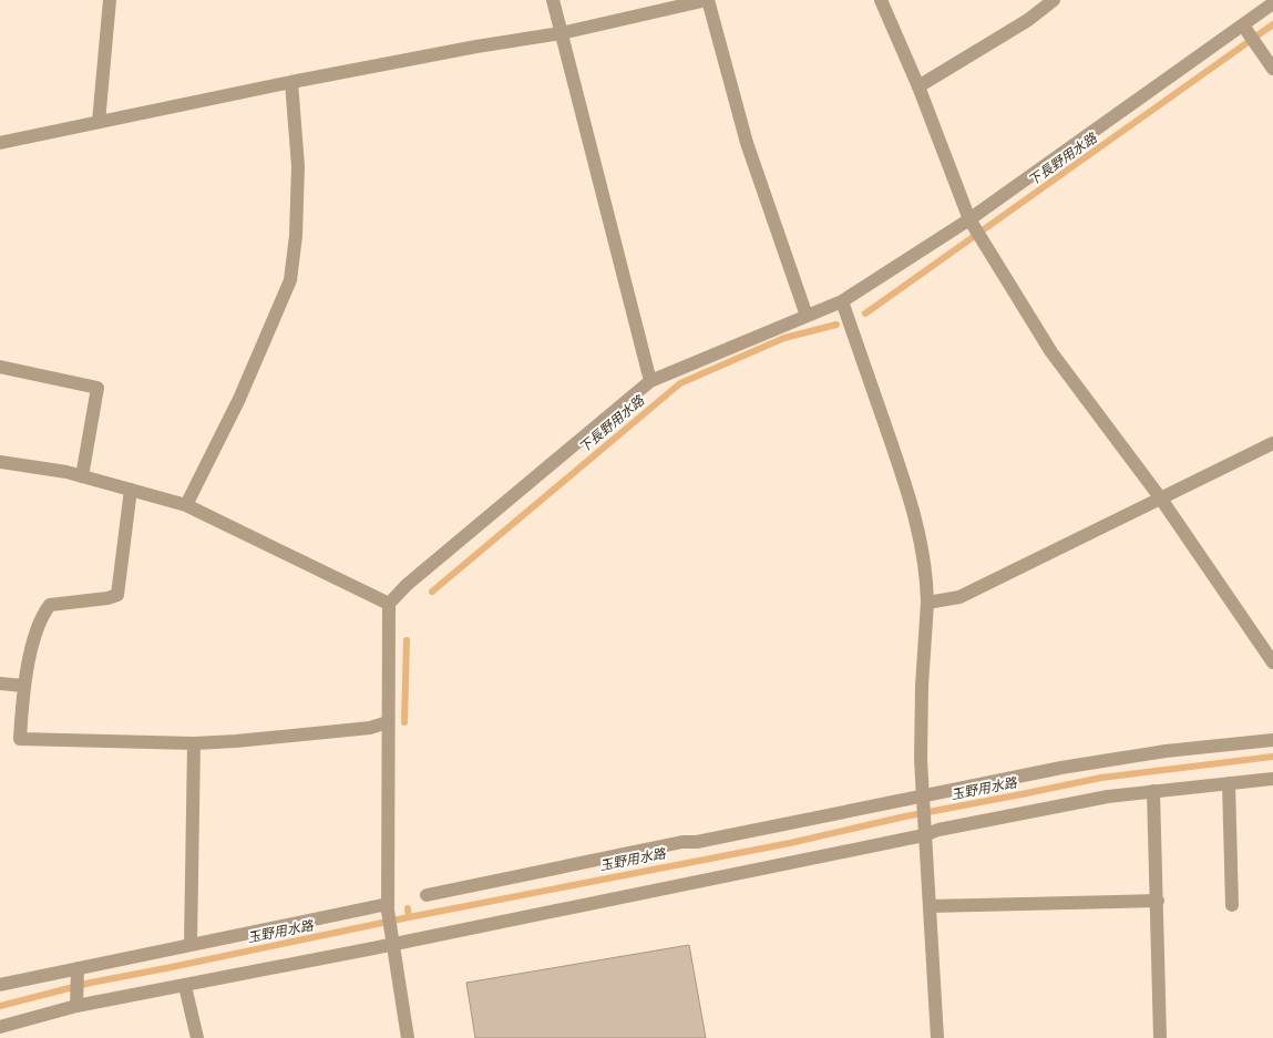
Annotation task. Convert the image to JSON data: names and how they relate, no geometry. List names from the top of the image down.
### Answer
{
  "water": ["下長野用水路", "玉野用水路"]
}
